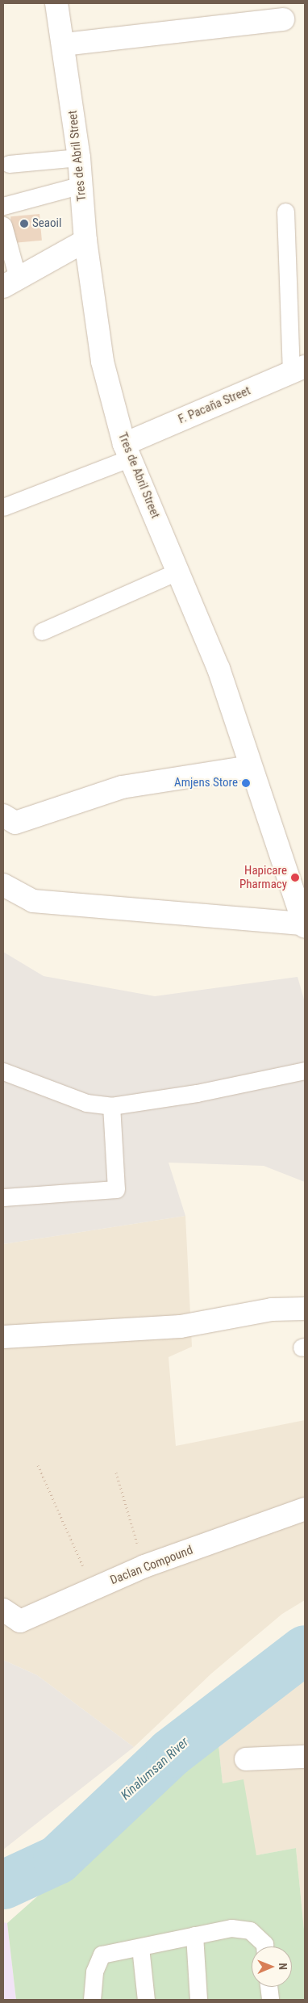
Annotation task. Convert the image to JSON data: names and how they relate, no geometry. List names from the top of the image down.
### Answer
{
  "streets": {
    "street": ["Tres de Abril Street", "F. Pacaña Street", "Daclan Compound"]
  },
  "crossings": [
    ["Tres de Abril Street", "F. Pacaña Street"]
  ],
  "water": ["Kinalumsan River"],
  "places": ["Seaoil", "Amjens Store", "Hapicare Pharmacy"],
  "north": "right"
}
